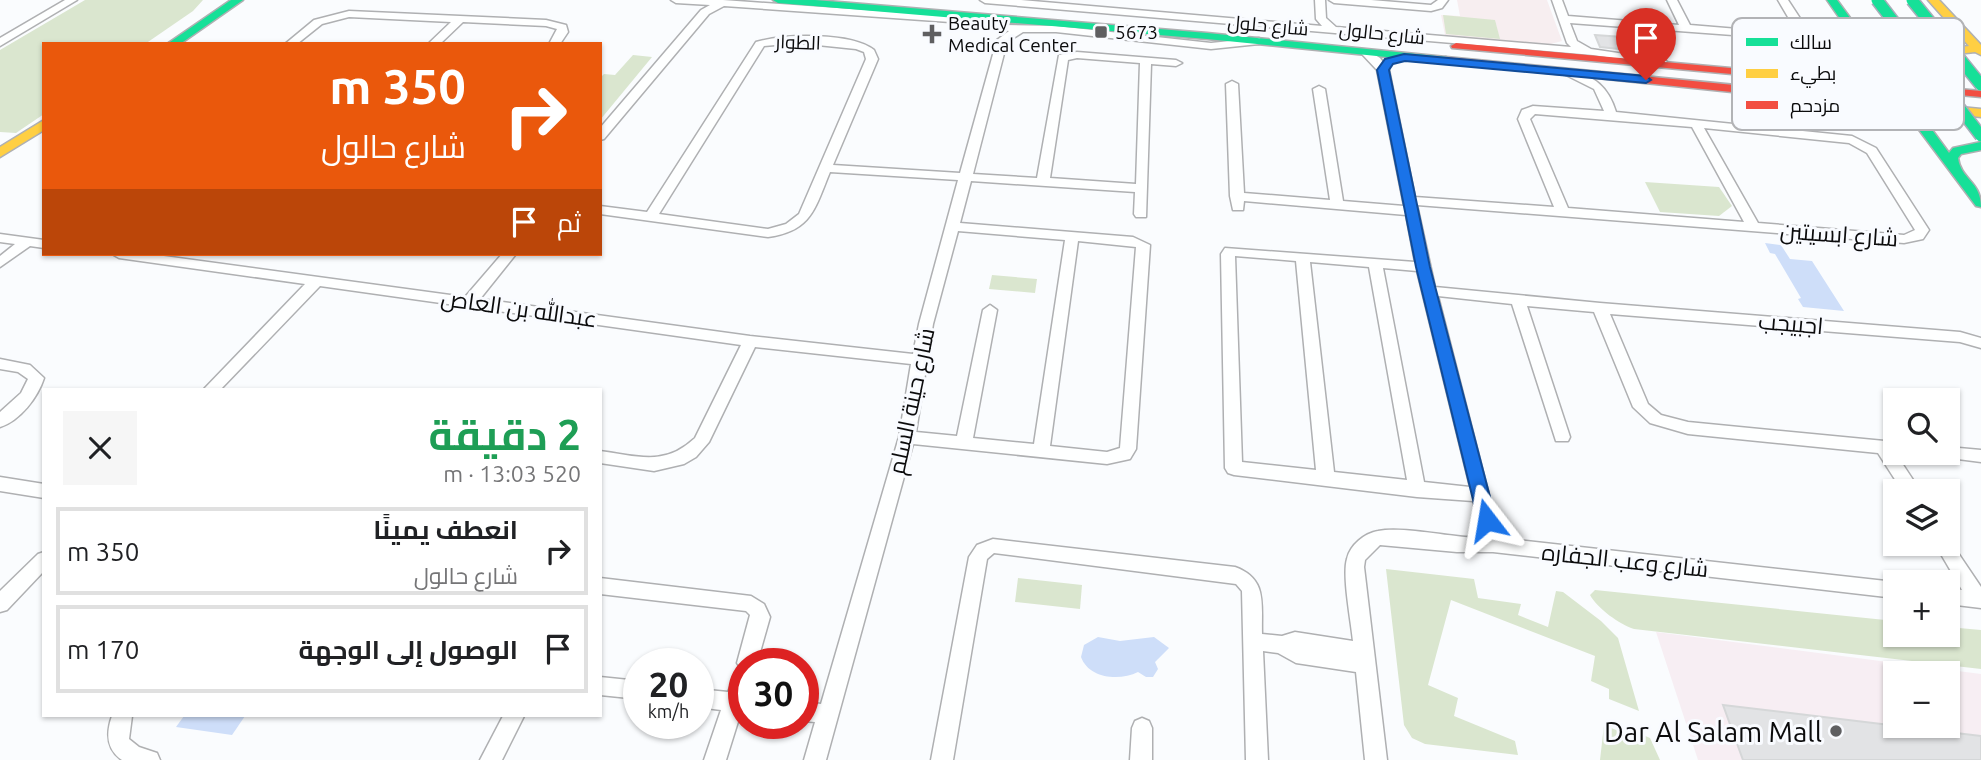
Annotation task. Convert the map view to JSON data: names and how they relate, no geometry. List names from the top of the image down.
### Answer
{
  "streets": {
    "main road": ["شارع حالول"],
    "street": [
      "شارع حلول",
      "الطوار",
      "شارع ابسيتين",
      "عبدالله بن العاص",
      "اجبيجب",
      "شارع حينة السلم",
      "شارع وعب الجفاره"
    ]
  },
  "crossings": [
    ["شارع حلول", "شارع حالول"],
    ["عبدالله بن العاص", "شارع حينة السلم"]
  ],
  "places": {
    "transit": ["5673"],
    "health": ["Beauty Medical Center"],
    "other": ["Dar Al Salam Mall"]
  },
  "legend": ["سالك", "بطيء", "مزدحم"],
  "page": {
    "turn": ["350 m", "شارع حالول"],
    "then": "ثم",
    "map_buttons": ["+", "−"],
    "heading": ["2 دقيقة", "520 m · 13:03"],
    "list": [
      {
        "name": "انعطف يمينًا",
        "note": "شارع حالول",
        "value": "350 m"
      },
      {
        "name": "الوصول إلى الوجهة",
        "value": "170 m"
      }
    ],
    "speed": "20 km/h",
    "limit": "30"
  }
}
